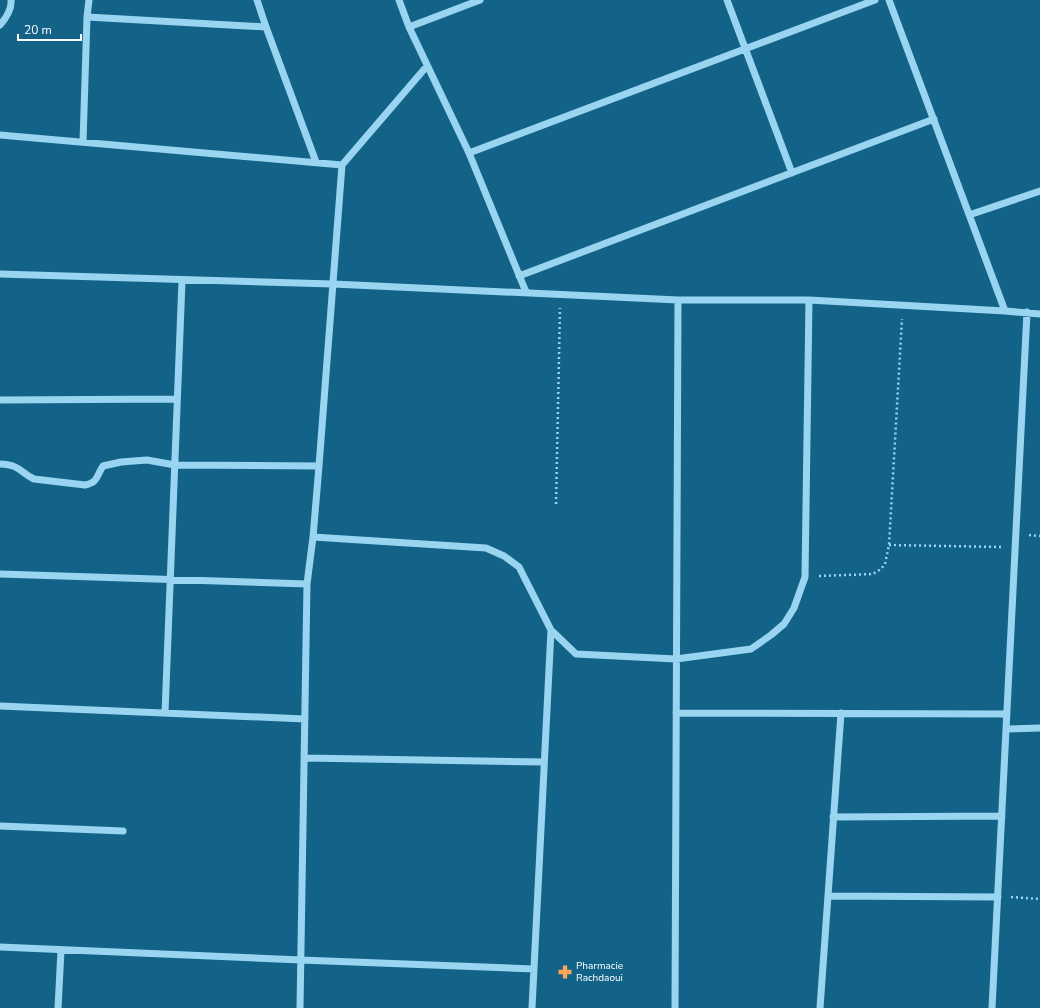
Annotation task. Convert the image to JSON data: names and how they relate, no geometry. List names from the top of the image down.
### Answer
{
  "places": {
    "pharmacy": ["Pharmacie Rachdaoui"]
  },
  "scale_bar": "20 m"
}
